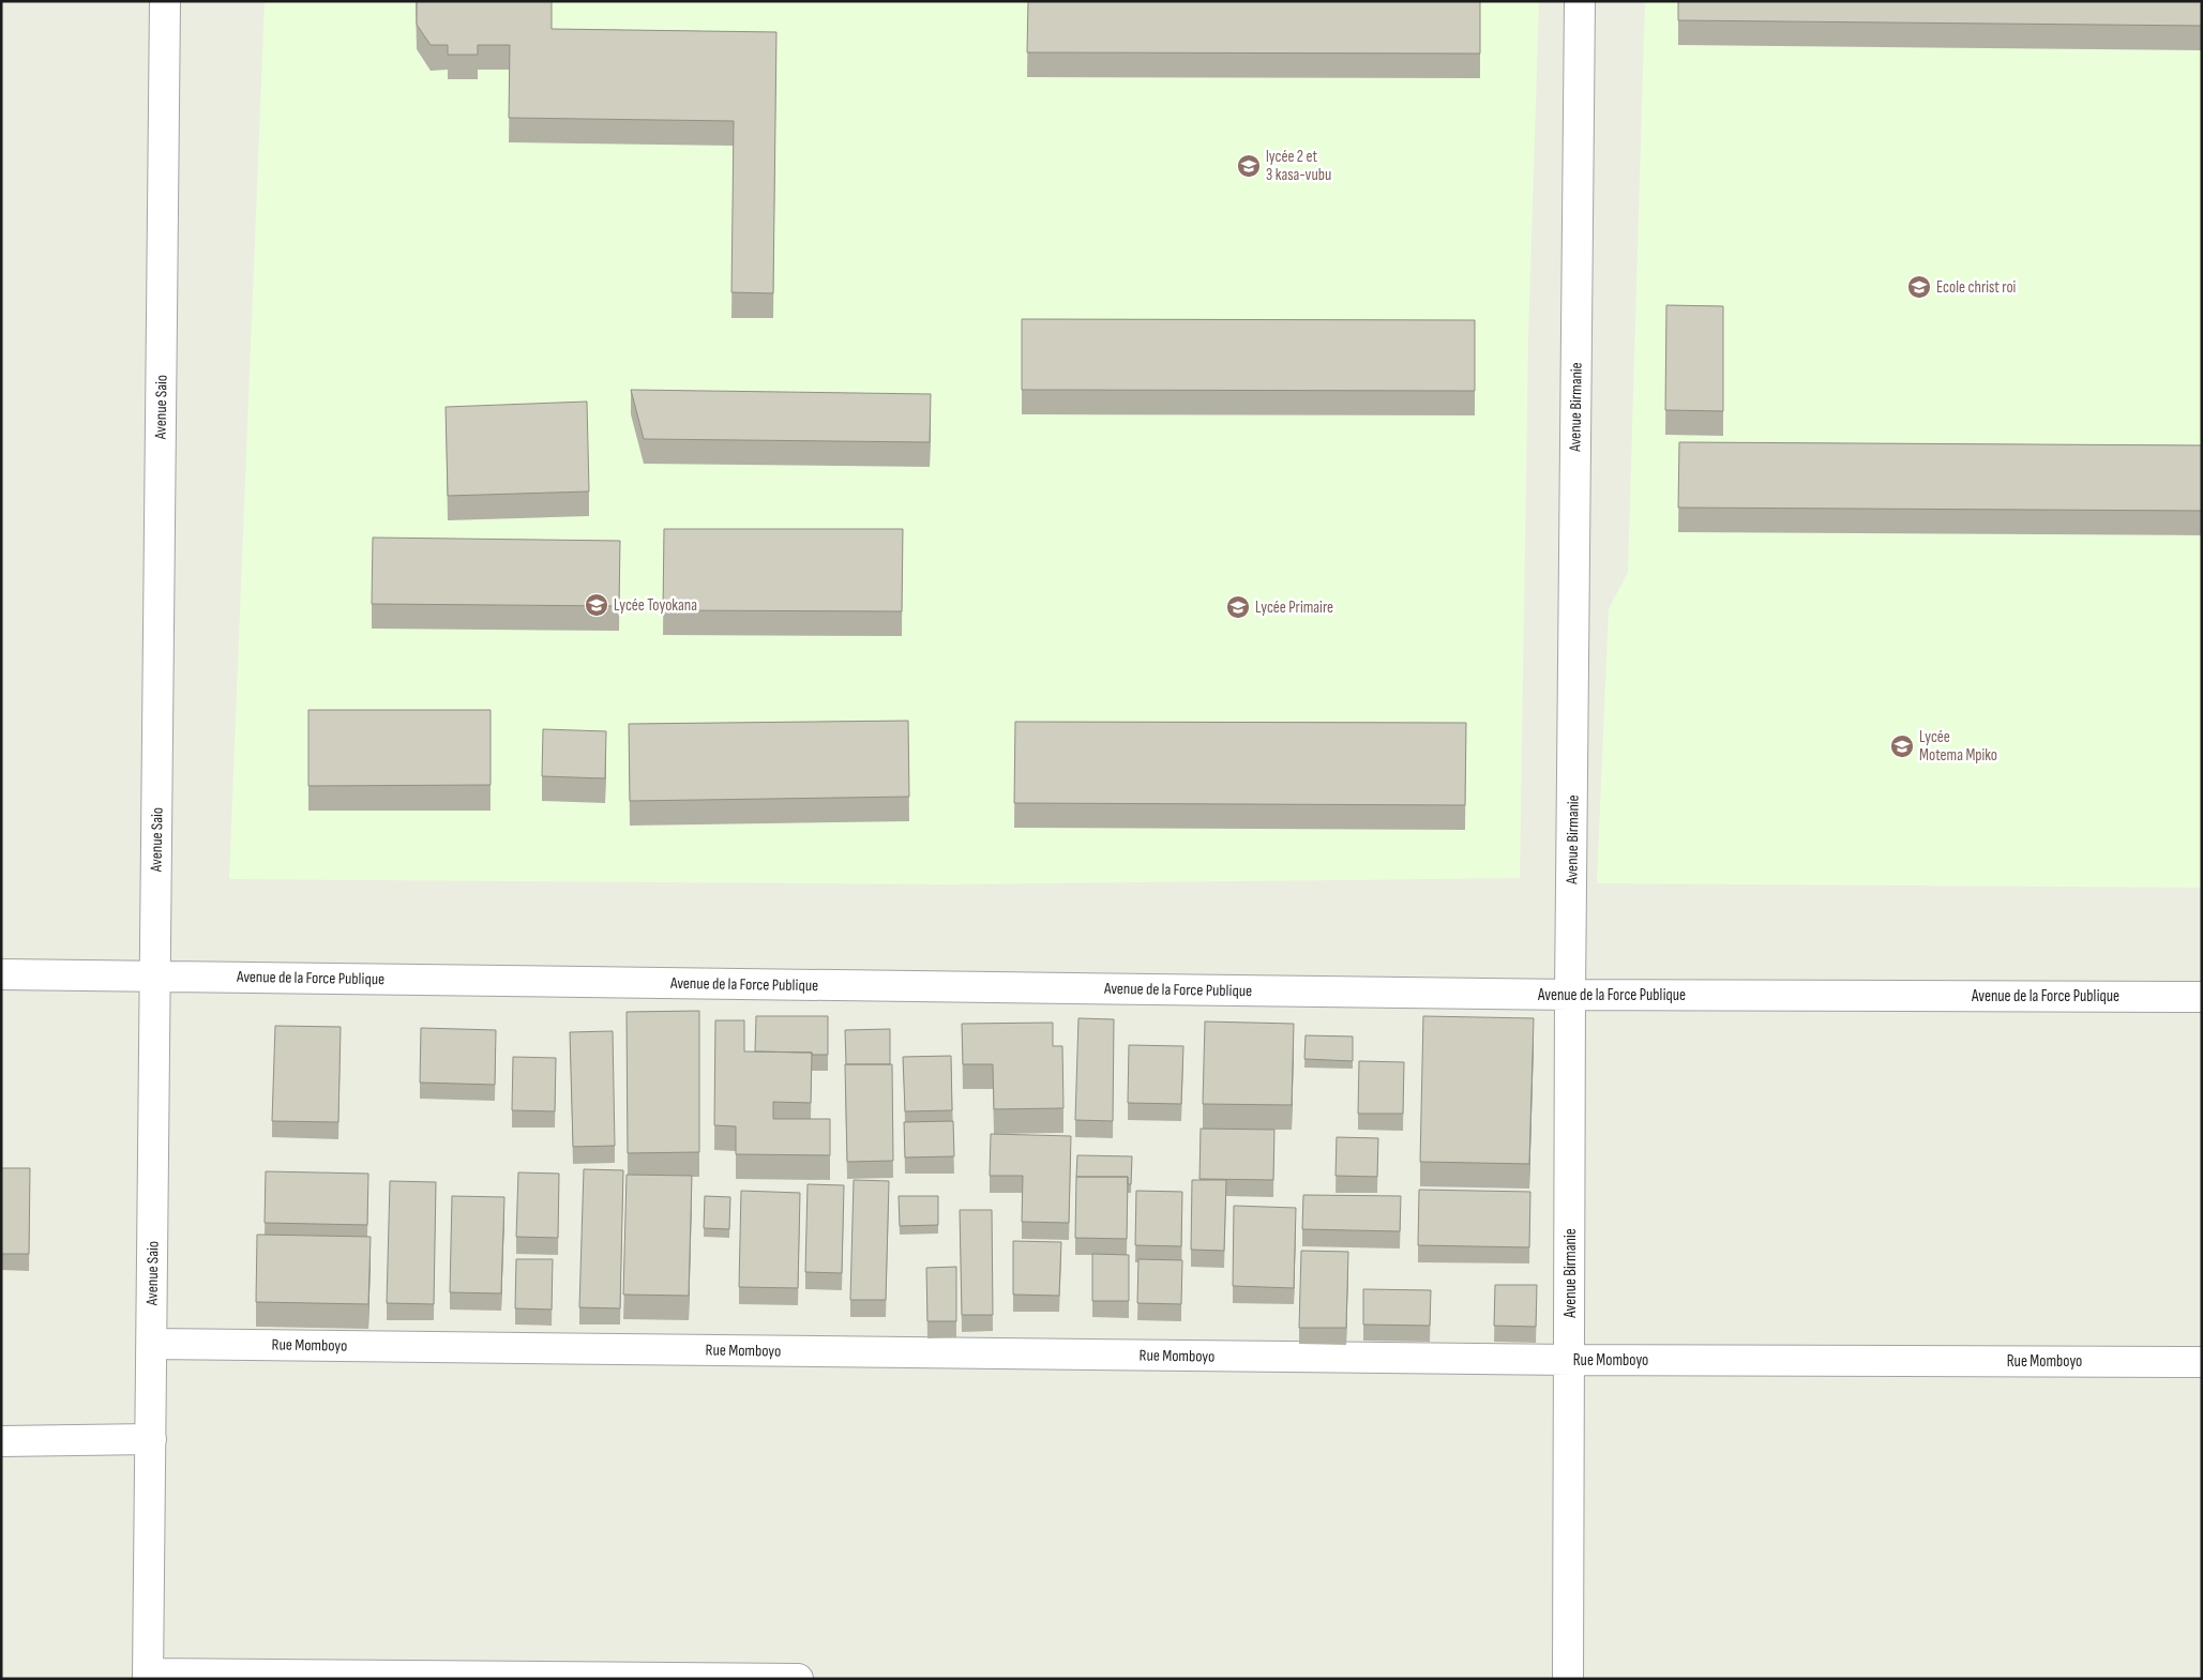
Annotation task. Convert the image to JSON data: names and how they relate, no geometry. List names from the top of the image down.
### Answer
{
  "streets": {
    "street": [
      "Avenue Saio",
      "Avenue Birmanie",
      "Avenue de la Force Publique",
      "Rue Momboyo"
    ]
  },
  "crossings": [
    ["Avenue Saio", "Avenue de la Force Publique"],
    ["Avenue Saio", "Rue Momboyo"],
    ["Avenue Birmanie", "Avenue de la Force Publique"],
    ["Avenue Birmanie", "Rue Momboyo"]
  ],
  "places": {
    "school or university": [
      "lycée 2 et 3 kasa-vubu",
      "Ecole christ roi",
      "Lycée Toyokana",
      "Lycée Primaire",
      "Lycée Motema Mpiko"
    ]
  }
}
